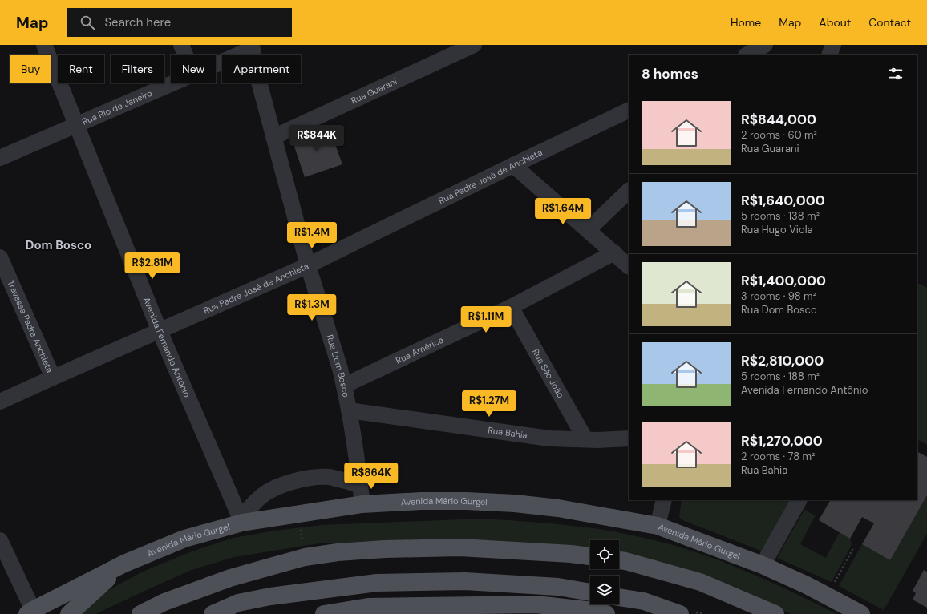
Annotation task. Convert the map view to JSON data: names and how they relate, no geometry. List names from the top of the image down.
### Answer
{
  "streets": {
    "main road": ["Avenida Mário Gurgel"],
    "street": [
      "Rua Guarani",
      "Rua Rio de Janeiro",
      "Rua Padre José de Anchieta",
      "Travessa Padre Anchieta",
      "Avenida Fernando Antônio",
      "Rua América",
      "Rua Dom Bosco",
      "Rua São João",
      "Rua Bahia"
    ]
  },
  "crossings": [
    ["Rua Guarani", "Rua Dom Bosco"],
    ["Rua Rio de Janeiro", "Avenida Fernando Antônio"],
    ["Rua Rio de Janeiro", "Rua Dom Bosco"],
    ["Rua Padre José de Anchieta", "Travessa Padre Anchieta"],
    ["Rua Padre José de Anchieta", "Avenida Fernando Antônio"],
    ["Rua Padre José de Anchieta", "Rua Dom Bosco"],
    ["Avenida Fernando Antônio", "Avenida Mário Gurgel"],
    ["Rua América", "Rua Dom Bosco"],
    ["Rua América", "Rua São João"],
    ["Rua Dom Bosco", "Rua Bahia"],
    ["Rua Dom Bosco", "Avenida Mário Gurgel"],
    ["Rua São João", "Rua Bahia"]
  ],
  "districts": ["Dom Bosco"],
  "page": {
    "header": "Map",
    "search": "Search here",
    "nav": [
      "Home",
      "Map",
      "About",
      "Contact"
    ],
    "chip": [
      "Buy",
      "Rent",
      "Filters",
      "New",
      "Apartment"
    ],
    "heading": "8 homes",
    "list": [
      {
        "name": "R$844,000",
        "note": "2 rooms · 60 m² · Rua Guarani"
      },
      {
        "name": "R$1,640,000",
        "note": "5 rooms · 138 m² · Rua Hugo Viola"
      },
      {
        "name": "R$1,400,000",
        "note": "3 rooms · 98 m² · Rua Dom Bosco"
      },
      {
        "name": "R$2,810,000",
        "note": "5 rooms · 188 m² · Avenida Fernando Antônio"
      },
      {
        "name": "R$1,270,000",
        "note": "2 rooms · 78 m² · Rua Bahia"
      }
    ],
    "price": [
      "R$844K",
      "R$1.64M",
      "R$1.4M",
      "R$2.81M",
      "R$1.3M",
      "R$1.11M",
      "R$1.27M",
      "R$864K"
    ]
  }
}
